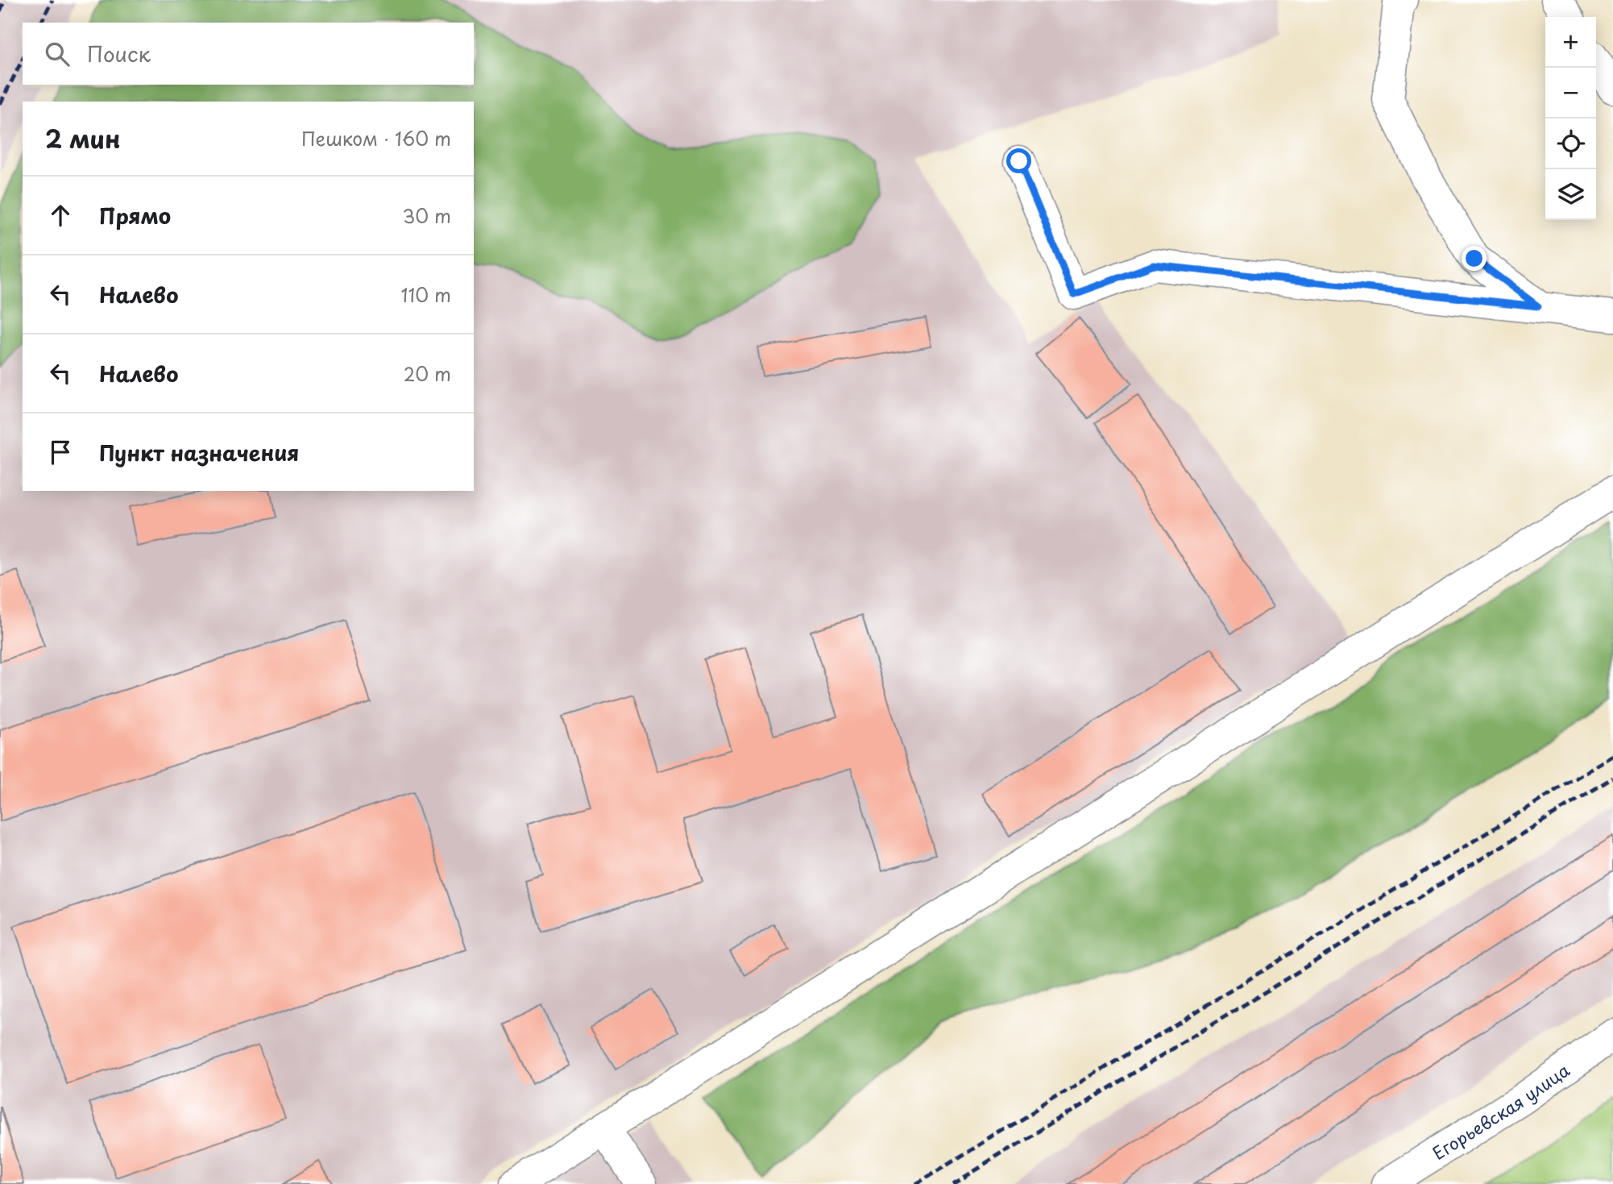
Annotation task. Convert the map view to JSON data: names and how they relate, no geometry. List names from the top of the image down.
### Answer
{
  "streets": {
    "main road": ["Егорьевская улица"]
  },
  "page": {
    "map_buttons": ["+", "−"],
    "search": "Поиск",
    "heading": ["2 мин", "Пешком · 160 m"],
    "list": [
      ["Прямо", "30 m"],
      ["Налево", "110 m"],
      ["Налево", "20 m"],
      "Пункт назначения"
    ]
  }
}
